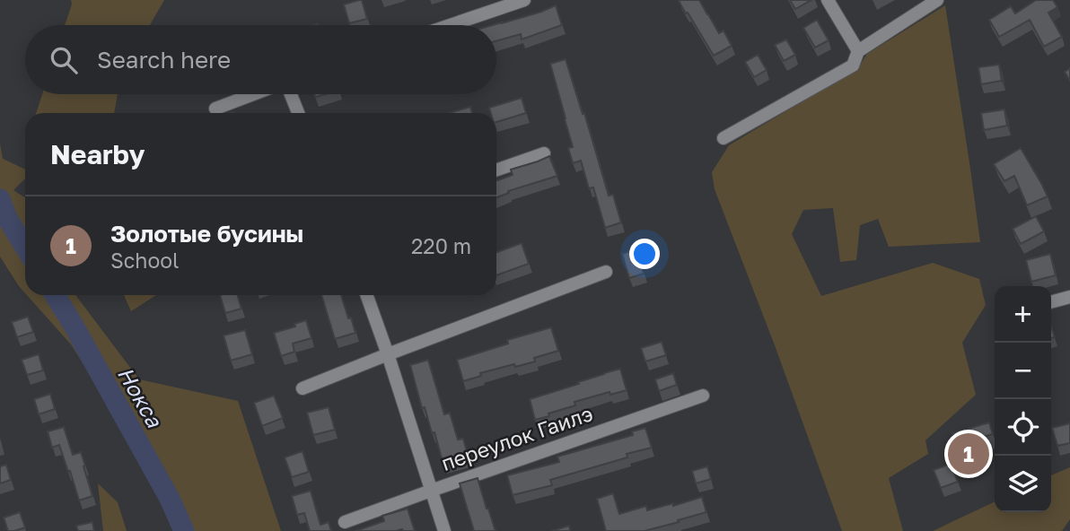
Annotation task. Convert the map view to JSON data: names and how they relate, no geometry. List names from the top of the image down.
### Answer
{
  "streets": {
    "street": ["переулок Гаилэ"]
  },
  "water": ["Нокса"],
  "page": {
    "search": "Search here",
    "heading": "Nearby",
    "list": [
      {
        "mark": "1",
        "name": "Золотые бусины",
        "note": "School",
        "value": "220 m"
      }
    ],
    "map_buttons": ["+", "−"],
    "pins": "1"
  }
}
